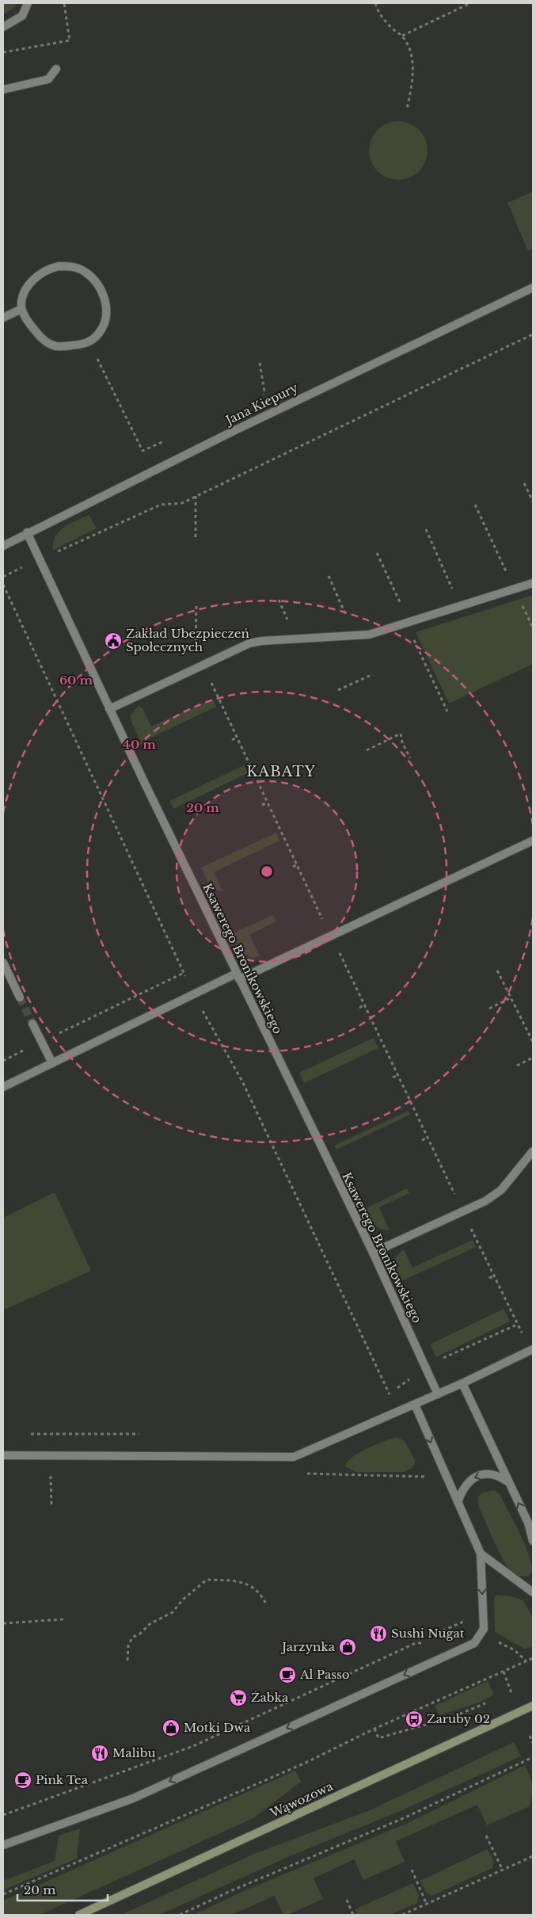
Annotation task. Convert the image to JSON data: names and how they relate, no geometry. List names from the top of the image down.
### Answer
{
  "streets": {
    "street": ["Jana Kiepury", "Ksawerego Bronikowskiego", "Wąwozowa"]
  },
  "crossings": [
    ["Jana Kiepury", "Ksawerego Bronikowskiego"]
  ],
  "districts": ["KABATY"],
  "places": {
    "public building": ["Zakład Ubezpieczeń Społecznych"],
    "restaurant": ["Sushi Nugat", "Malibu"],
    "shop": ["Jarzynka", "Motki Dwa"],
    "cafe": ["Al Passo", "Pink Tea"],
    "supermarket": ["Żabka"],
    "bus stop": ["Zaruby 02"]
  },
  "scale_bar": "20 m",
  "rings": ["60 m", "40 m", "20 m"]
}
